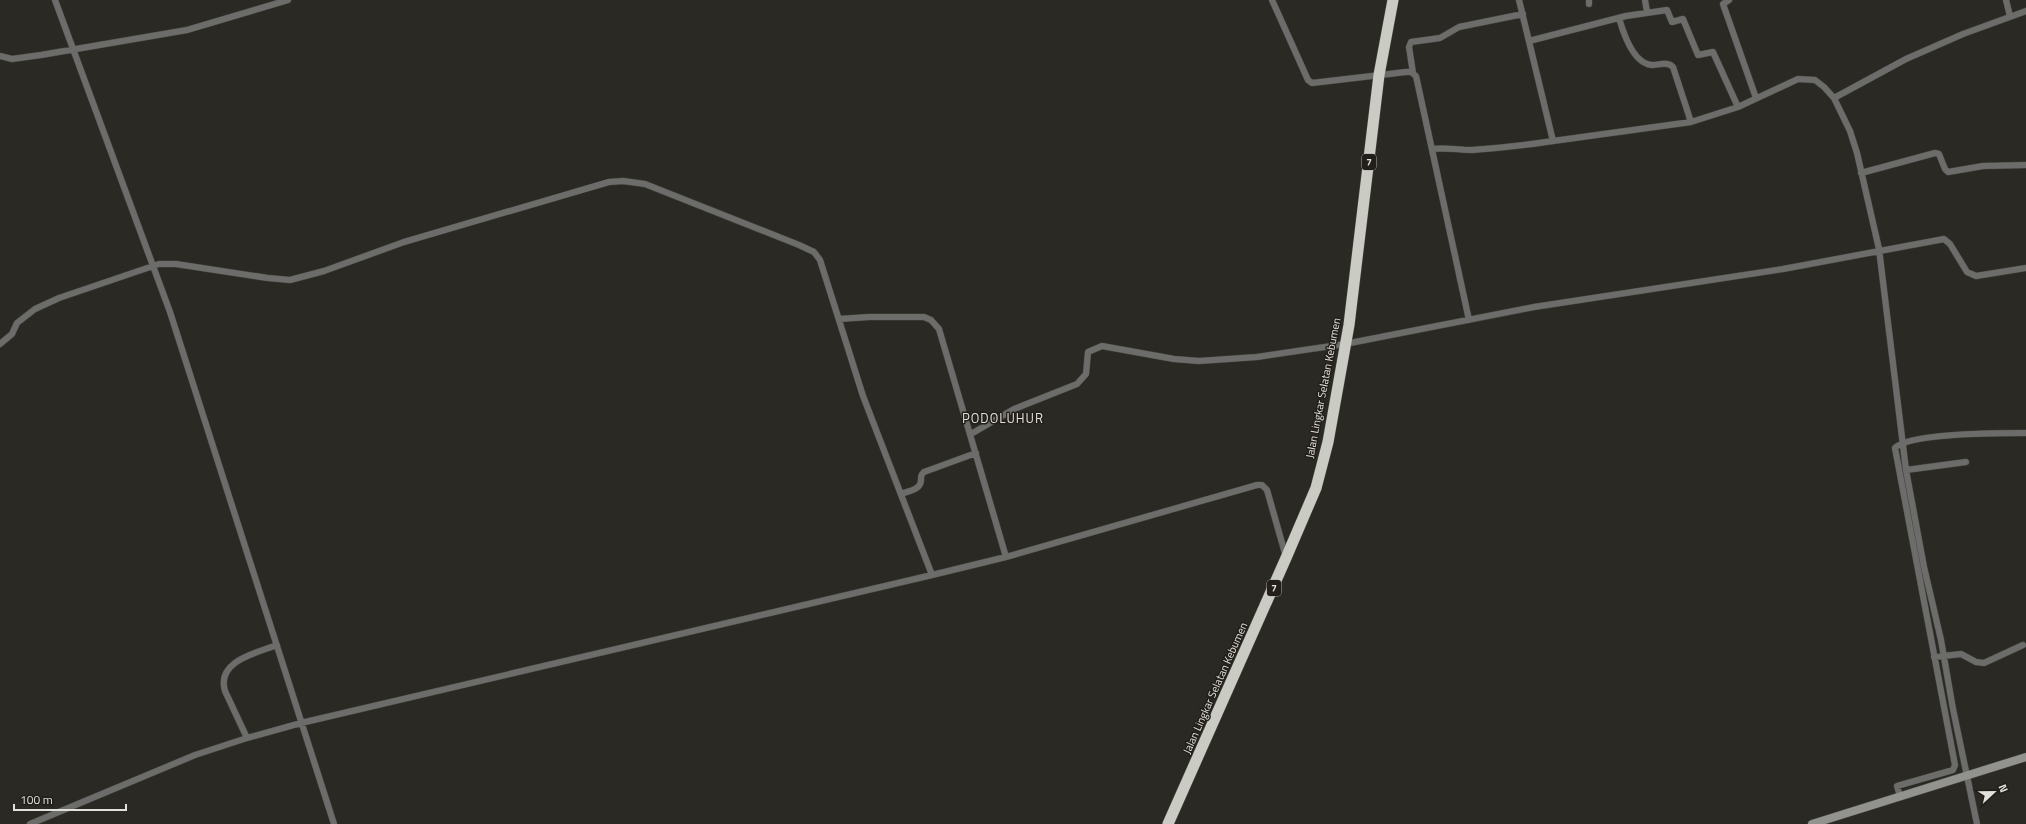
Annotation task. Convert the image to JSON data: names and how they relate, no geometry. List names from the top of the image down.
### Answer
{
  "streets": {
    "highway": ["7", "Jalan Lingkar Selatan Kebumen"]
  },
  "districts": ["PODOLUHUR"],
  "scale_bar": "100 m",
  "north": "right"
}
